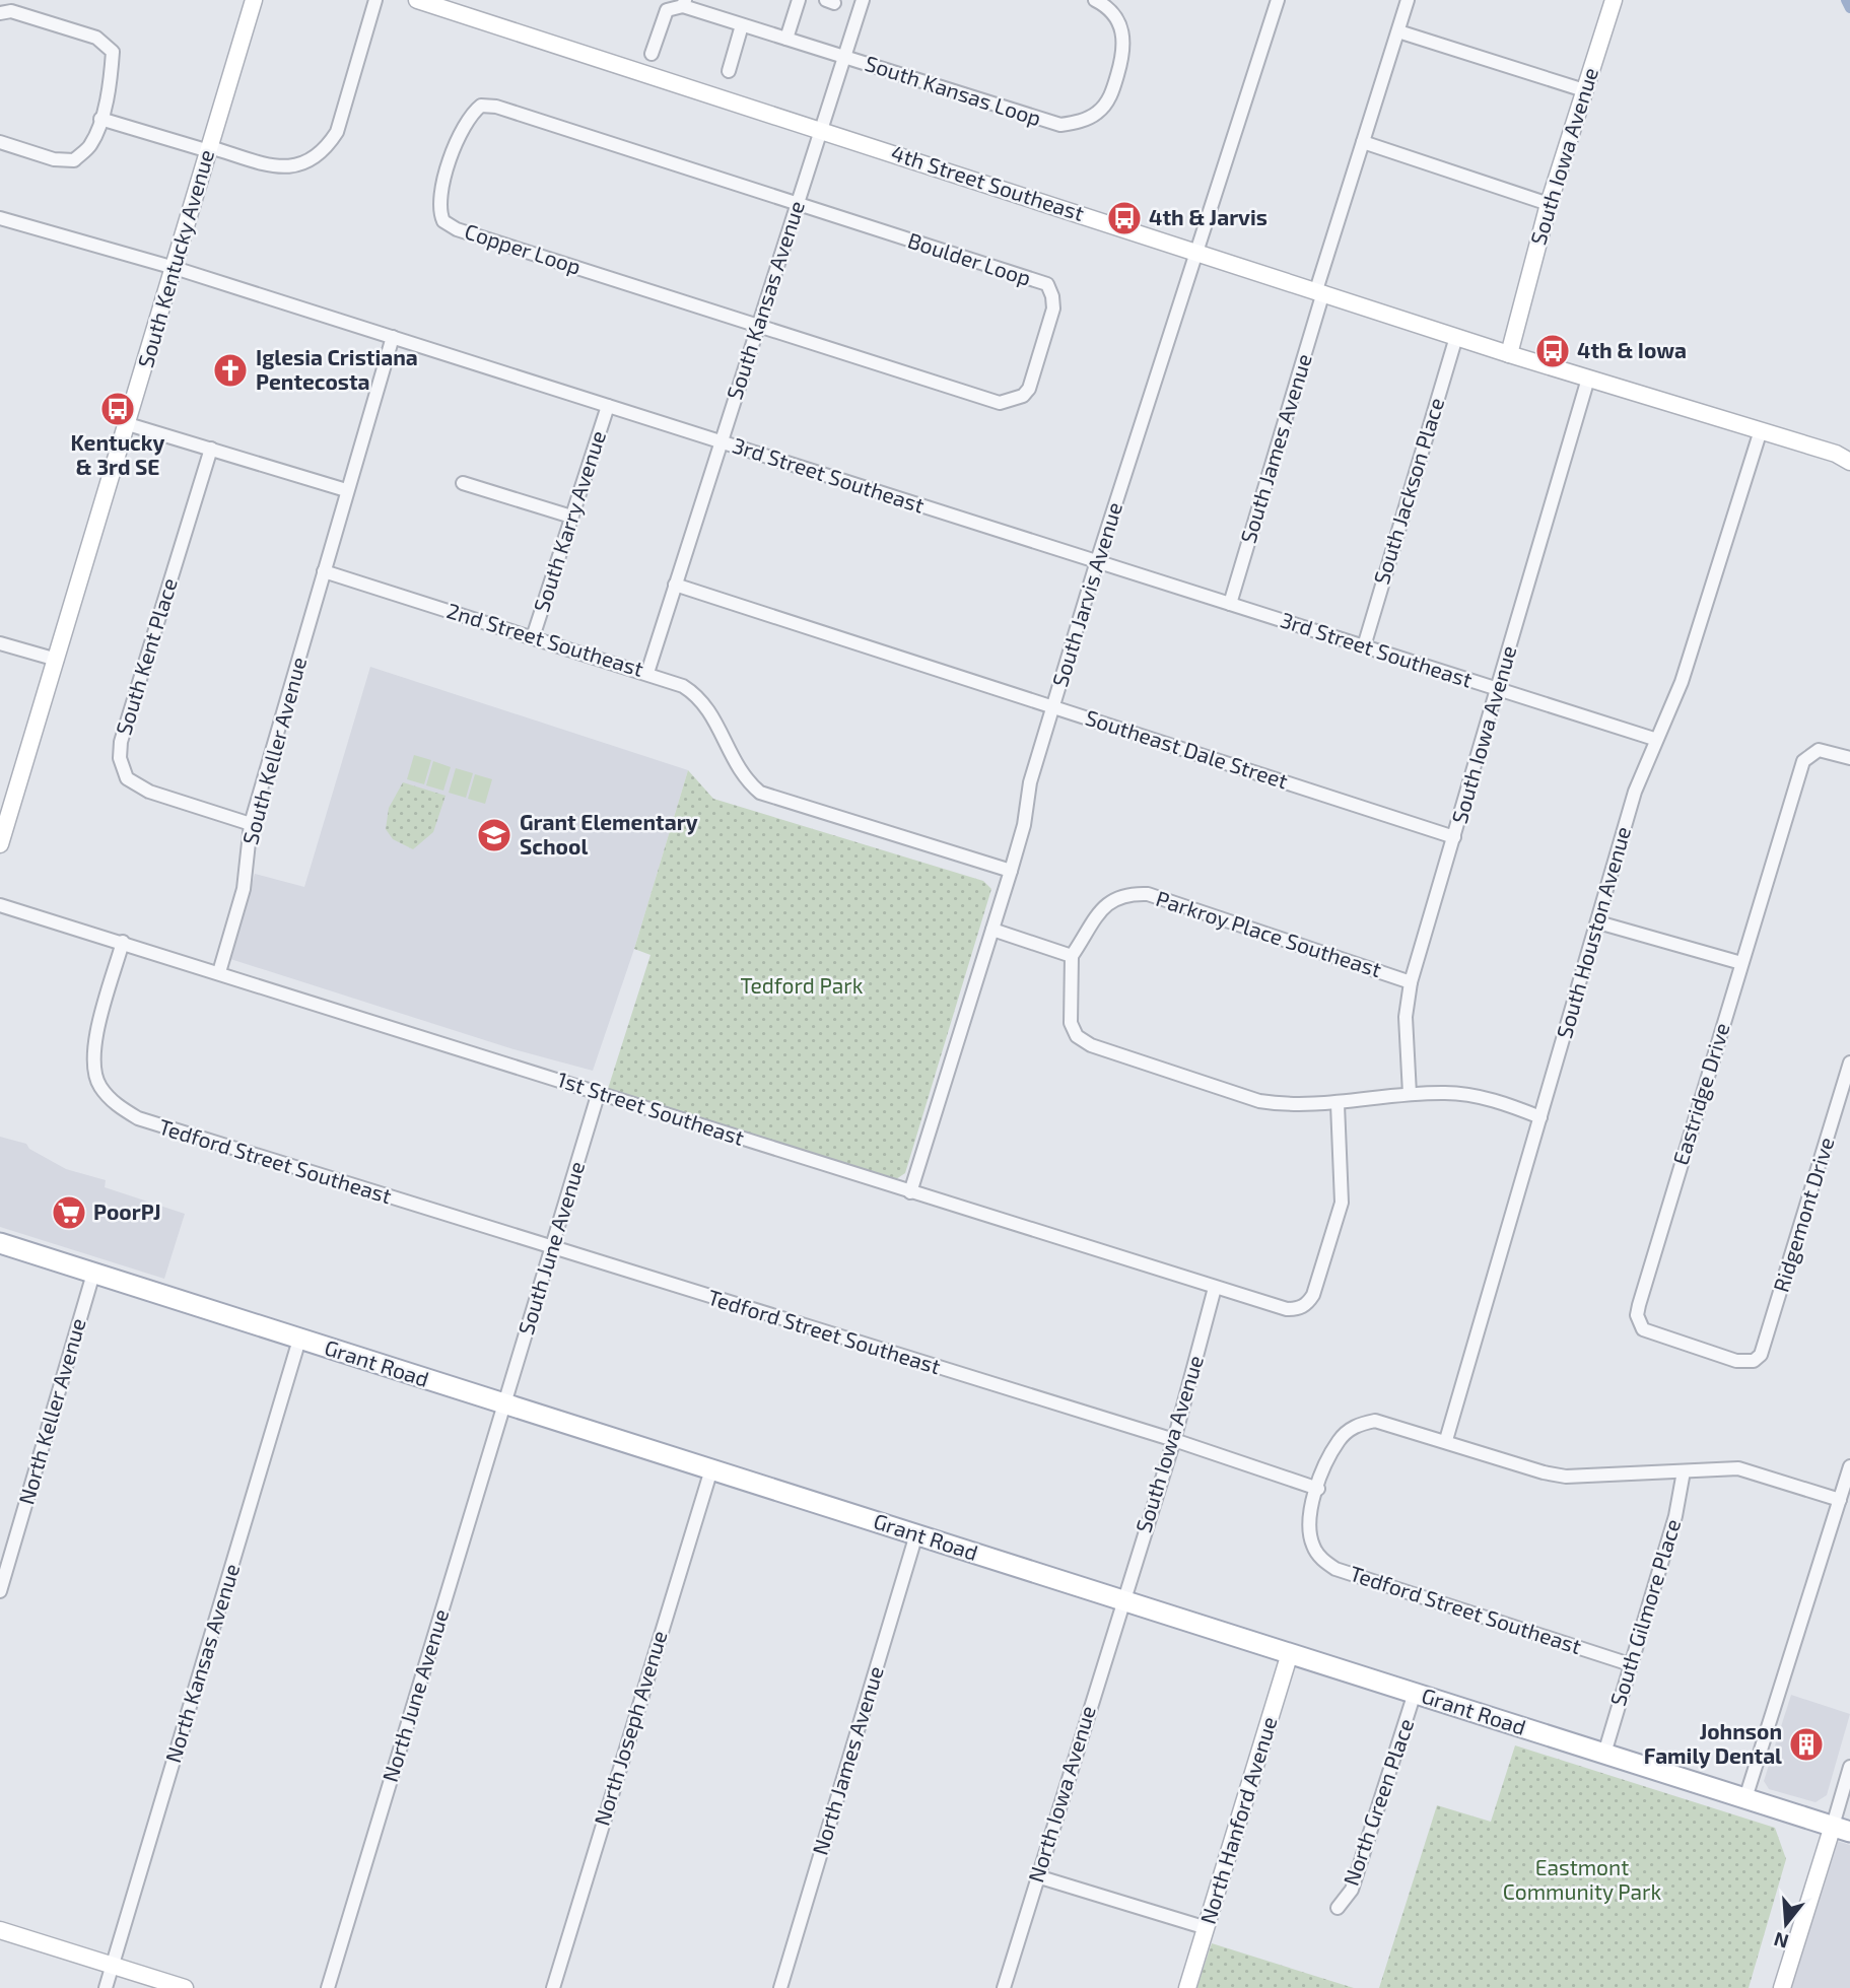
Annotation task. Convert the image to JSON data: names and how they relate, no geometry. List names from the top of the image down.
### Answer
{
  "streets": {
    "main road": ["Grant Road"],
    "street": [
      "South Kansas Loop",
      "South Iowa Avenue",
      "4th Street Southeast",
      "Copper Loop",
      "South Kentucky Avenue",
      "Boulder Loop",
      "South Kansas Avenue",
      "South James Avenue",
      "3rd Street Southeast",
      "South Jackson Place",
      "South Karry Avenue",
      "South Jarvis Avenue",
      "2nd Street Southeast",
      "South Kent Place",
      "Southeast Dale Street",
      "South Keller Avenue",
      "South Houston Avenue",
      "Parkroy Place Southeast",
      "Eastridge Drive",
      "1st Street Southeast",
      "Tedford Street Southeast",
      "Ridgemont Drive",
      "South June Avenue",
      "North Keller Avenue",
      "South Gilmore Place",
      "North Kansas Avenue",
      "North June Avenue",
      "North Joseph Avenue",
      "North James Avenue",
      "North Iowa Avenue",
      "North Green Place",
      "North Hanford Avenue"
    ]
  },
  "crossings": [
    ["South Kansas Loop", "4th Street Southeast"],
    ["South Kansas Loop", "South Kansas Avenue"],
    ["South Iowa Avenue", "4th Street Southeast"],
    ["South Iowa Avenue", "3rd Street Southeast"],
    ["South Iowa Avenue", "Southeast Dale Street"],
    ["South Iowa Avenue", "Parkroy Place Southeast"],
    ["South Iowa Avenue", "1st Street Southeast"],
    ["South Iowa Avenue", "Tedford Street Southeast"],
    ["South Iowa Avenue", "Grant Road"],
    ["South Iowa Avenue", "North Iowa Avenue"],
    ["4th Street Southeast", "South Kansas Avenue"],
    ["4th Street Southeast", "South James Avenue"],
    ["4th Street Southeast", "South Jackson Place"],
    ["4th Street Southeast", "South Jarvis Avenue"],
    ["4th Street Southeast", "South Houston Avenue"],
    ["Copper Loop", "Boulder Loop"],
    ["Copper Loop", "South Kansas Avenue"],
    ["South Kentucky Avenue", "3rd Street Southeast"],
    ["Boulder Loop", "South Kansas Avenue"],
    ["South Kansas Avenue", "3rd Street Southeast"],
    ["South Kansas Avenue", "2nd Street Southeast"],
    ["South Kansas Avenue", "Southeast Dale Street"],
    ["South James Avenue", "3rd Street Southeast"],
    ["3rd Street Southeast", "South Jackson Place"],
    ["3rd Street Southeast", "South Karry Avenue"],
    ["3rd Street Southeast", "South Jarvis Avenue"],
    ["3rd Street Southeast", "South Houston Avenue"],
    ["South Karry Avenue", "2nd Street Southeast"],
    ["South Jarvis Avenue", "2nd Street Southeast"],
    ["South Jarvis Avenue", "Southeast Dale Street"],
    ["South Jarvis Avenue", "1st Street Southeast"],
    ["2nd Street Southeast", "South Keller Avenue"],
    ["South Kent Place", "South Keller Avenue"],
    ["South Keller Avenue", "1st Street Southeast"],
    ["Eastridge Drive", "Ridgemont Drive"],
    ["1st Street Southeast", "Tedford Street Southeast"],
    ["1st Street Southeast", "South June Avenue"],
    ["Tedford Street Southeast", "South June Avenue"],
    ["Tedford Street Southeast", "South Gilmore Place"],
    ["South June Avenue", "Grant Road"],
    ["South June Avenue", "North June Avenue"],
    ["Grant Road", "North Keller Avenue"],
    ["Grant Road", "South Gilmore Place"],
    ["Grant Road", "North Kansas Avenue"],
    ["Grant Road", "North June Avenue"],
    ["Grant Road", "North Joseph Avenue"],
    ["Grant Road", "North James Avenue"],
    ["Grant Road", "North Iowa Avenue"],
    ["Grant Road", "North Green Place"],
    ["Grant Road", "North Hanford Avenue"]
  ],
  "parks": ["Tedford Park", "Eastmont Community Park"],
  "places": {
    "bus stop": ["4th & Jarvis", "4th & Iowa", "Kentucky & 3rd SE"],
    "church": ["Iglesia Cristiana Pentecosta"],
    "school or university": ["Grant Elementary School"],
    "supermarket": ["PoorPJ"],
    "building": ["Johnson Family Dental"]
  },
  "north": "bottom"
}
